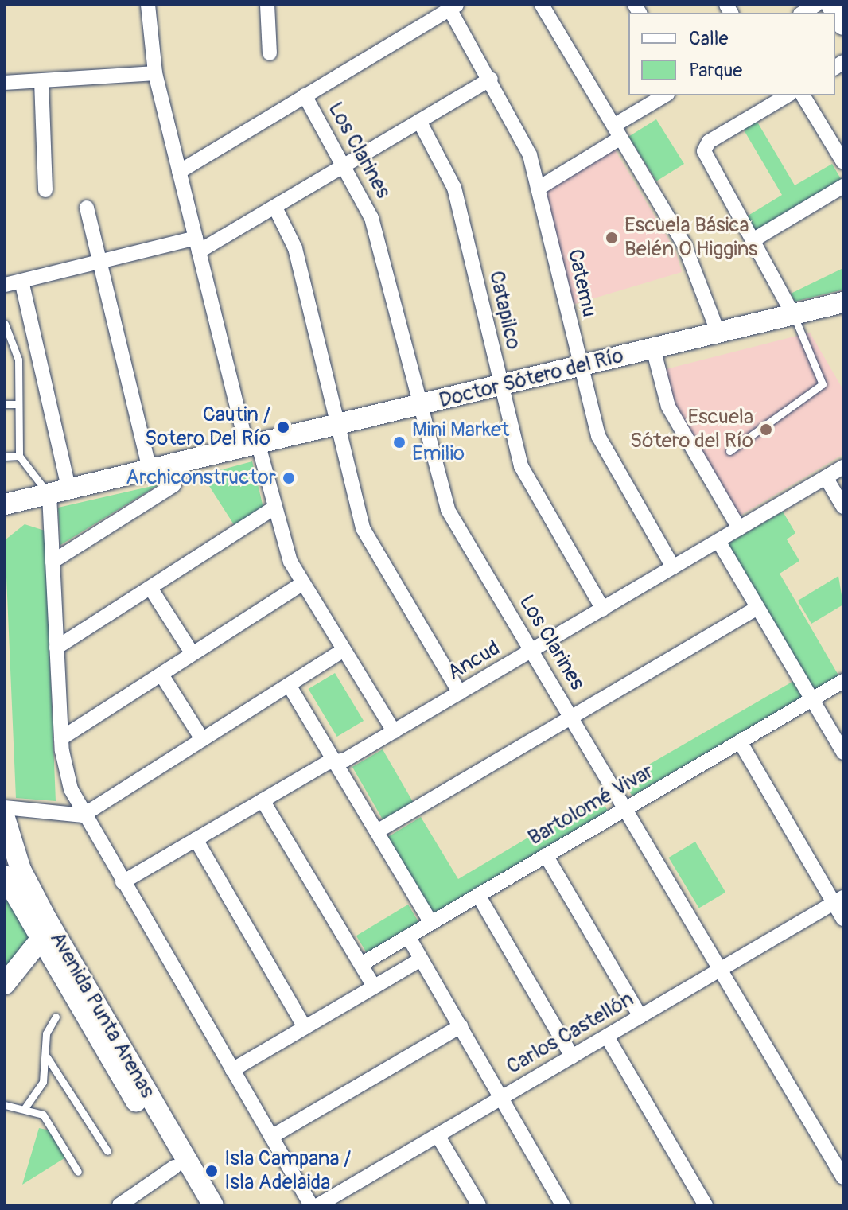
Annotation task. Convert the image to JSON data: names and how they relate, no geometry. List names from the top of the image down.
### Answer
{
  "streets": {
    "main road": ["Doctor Sótero del Río", "Avenida Punta Arenas"],
    "street": [
      "Los Clarines",
      "Catemu",
      "Catapilco",
      "Ancud",
      "Bartolomé Vivar",
      "Carlos Castellón"
    ]
  },
  "crossings": [
    ["Los Clarines", "Doctor Sótero del Río"],
    ["Los Clarines", "Ancud"],
    ["Los Clarines", "Bartolomé Vivar"],
    ["Los Clarines", "Carlos Castellón"],
    ["Catemu", "Doctor Sótero del Río"],
    ["Catemu", "Ancud"],
    ["Catapilco", "Doctor Sótero del Río"],
    ["Catapilco", "Ancud"]
  ],
  "places": [
    "Escuela Básica Belén O Higgins",
    "Cautin / Sotero Del Río",
    "Escuela Sótero del Río",
    "Mini Market Emilio",
    "Archiconstructor",
    "Isla Campana / Isla Adelaida"
  ],
  "legend": ["Calle", "Parque"]
}
